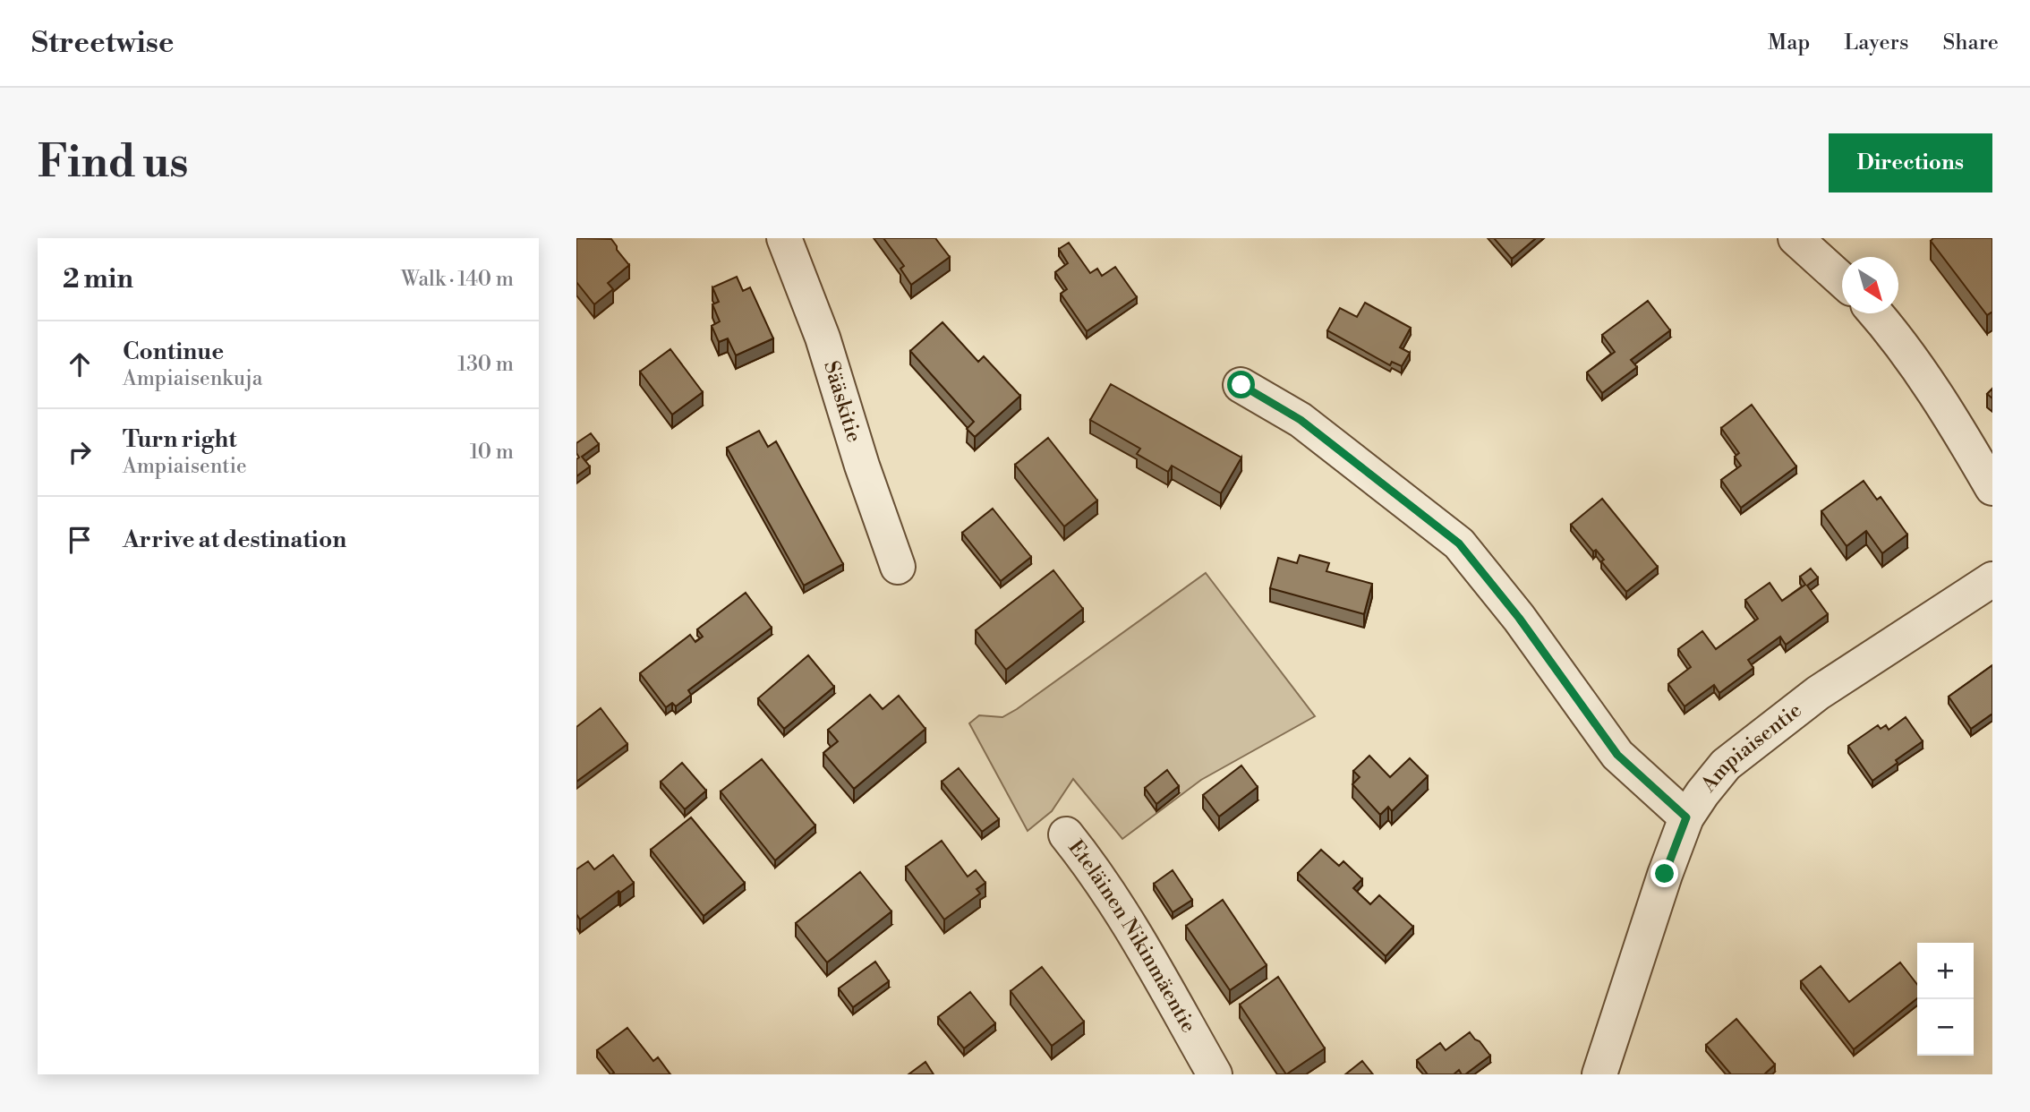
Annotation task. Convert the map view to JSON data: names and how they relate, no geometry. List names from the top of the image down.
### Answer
{
  "streets": {
    "street": ["Sääskitie", "Ampiaisentie", "Eteläinen Nikinmäentie"]
  },
  "north": "bottom right",
  "page": {
    "header": "Streetwise",
    "nav": ["Map", "Layers", "Share"],
    "buttons": "Directions",
    "title": "Find us",
    "heading": ["2 min", "Walk · 140 m"],
    "list": [
      ["Continue", "Ampiaisenkuja", "130 m"],
      ["Turn right", "Ampiaisentie", "10 m"],
      "Arrive at destination"
    ],
    "map_buttons": ["+", "−"]
  }
}
